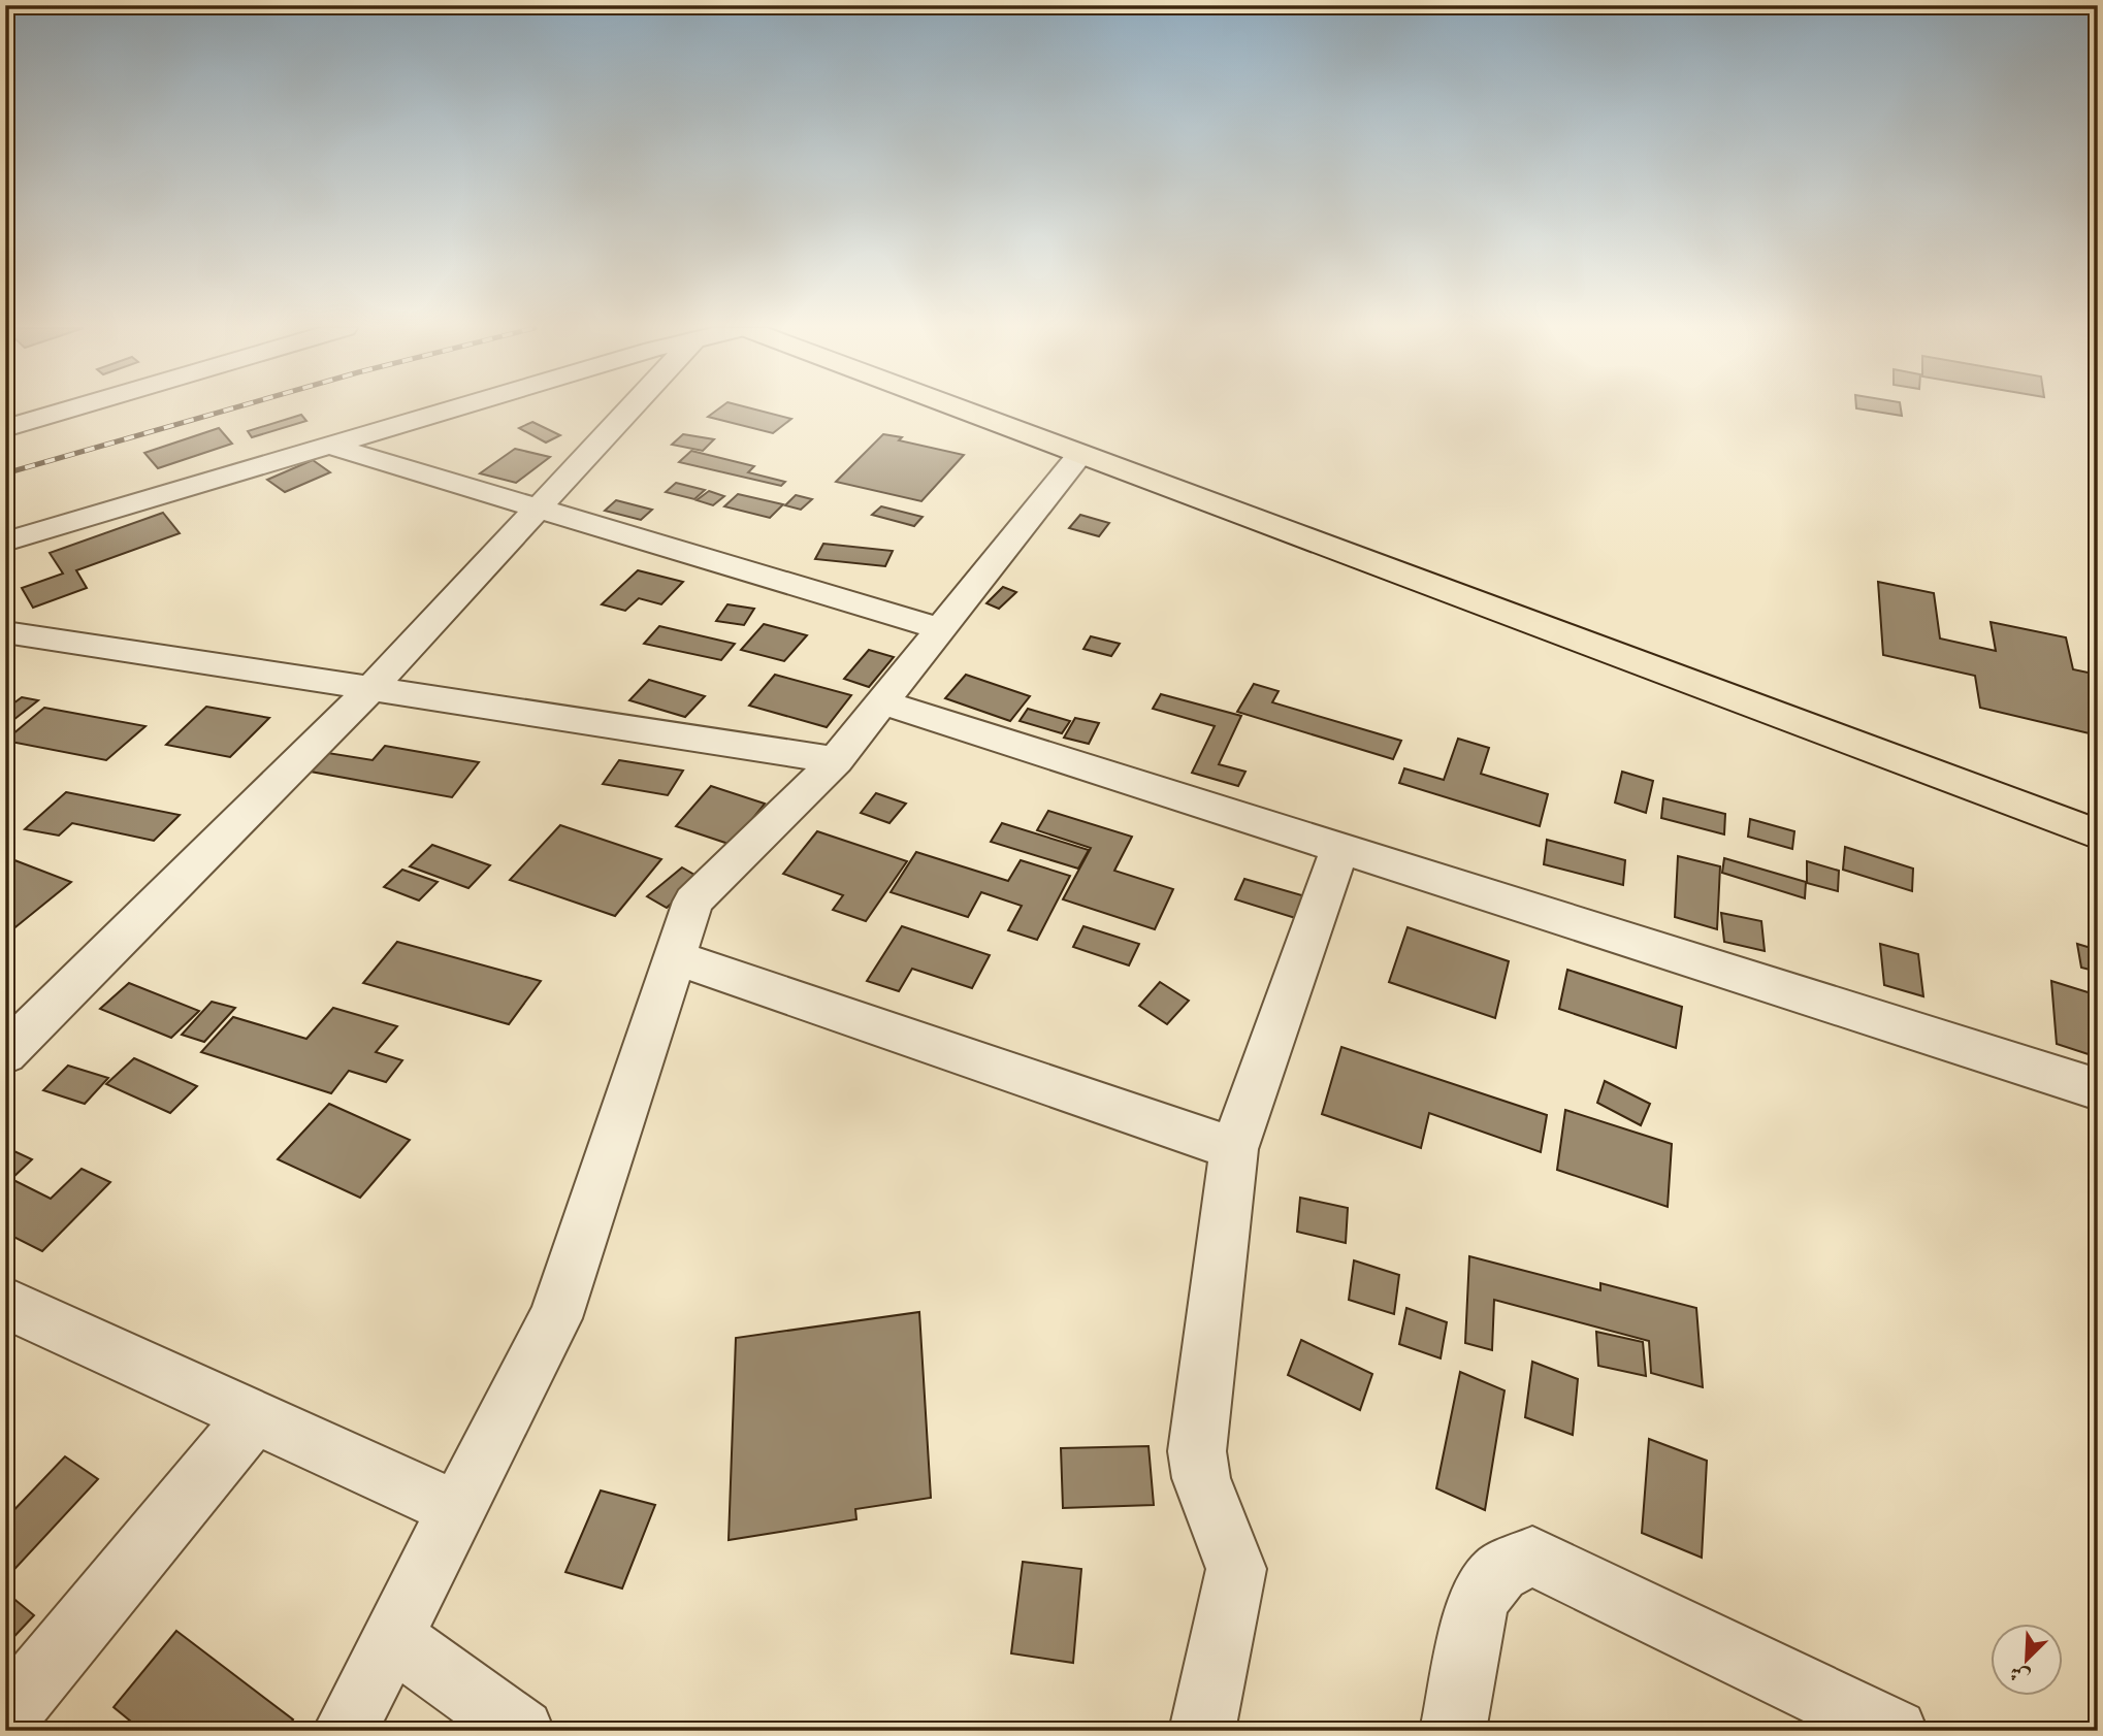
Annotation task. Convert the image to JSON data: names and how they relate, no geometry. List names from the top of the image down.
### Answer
{
  "north": "bottom left"
}
